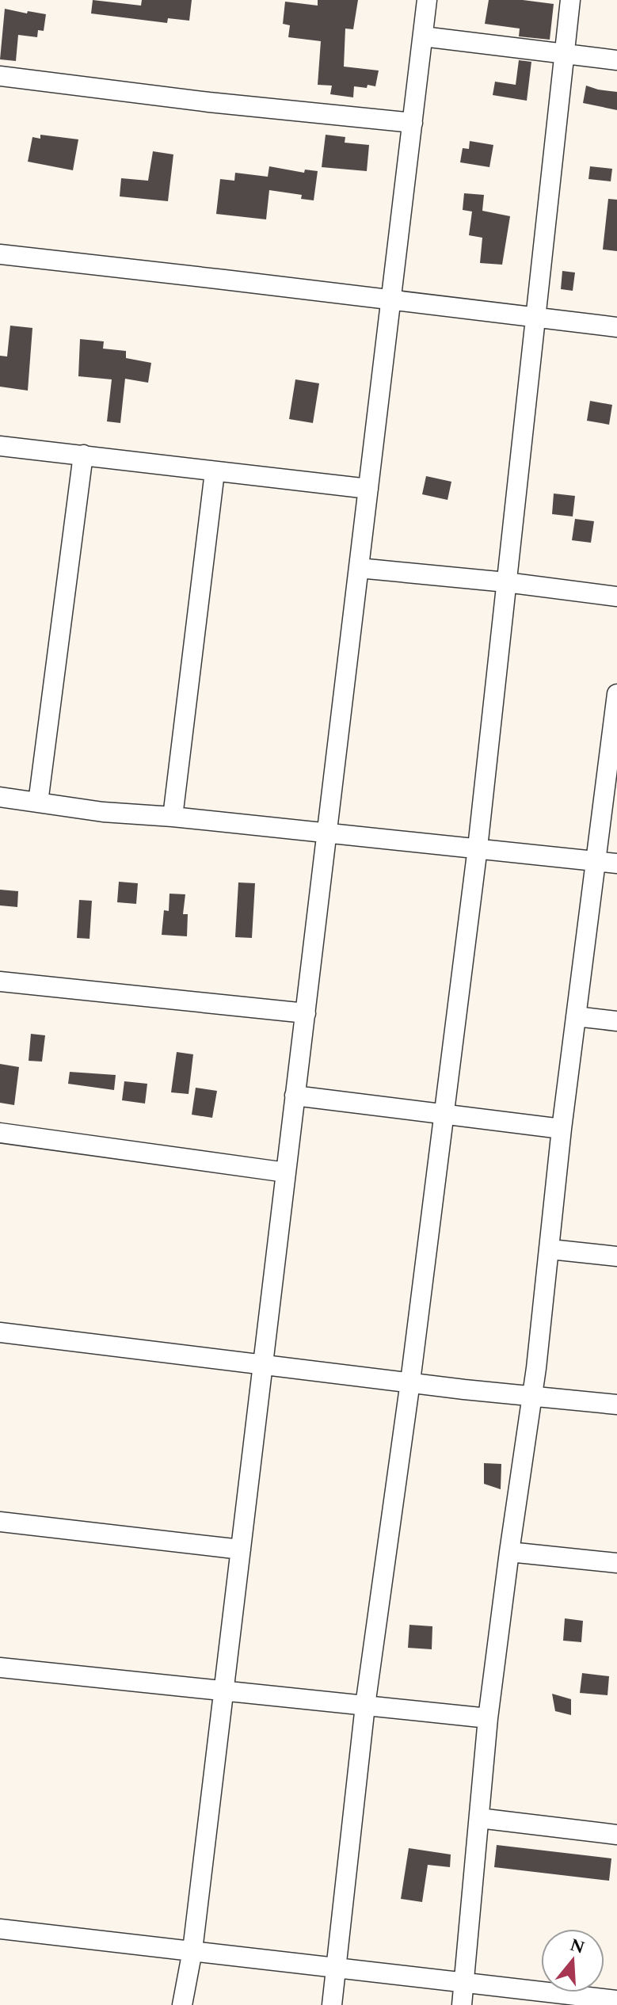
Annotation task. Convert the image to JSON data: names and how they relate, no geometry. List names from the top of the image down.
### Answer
{
  "north": "top"
}
